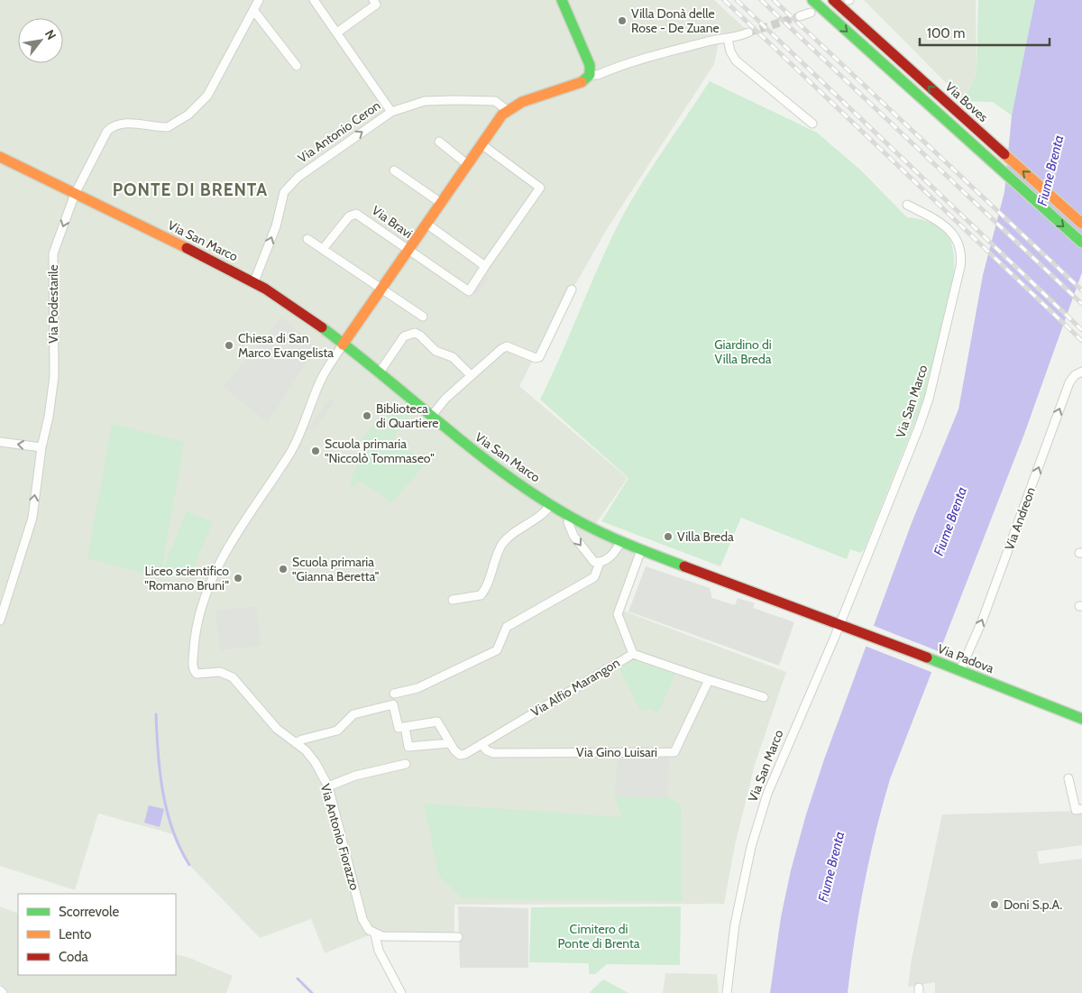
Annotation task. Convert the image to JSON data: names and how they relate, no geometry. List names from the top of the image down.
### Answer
{
  "streets": {
    "main road": [
      "Via Boves",
      "Via Bravi",
      "Via San Marco",
      "Via Padova"
    ],
    "street": [
      "Via Antonio Ceron",
      "Via Podestarile",
      "Via Andreon",
      "Via Alfio Marangon",
      "Via Gino Luisari",
      "Via Antonio Fiorazzo"
    ]
  },
  "crossings": [
    ["Via Antonio Ceron", "Via Bravi"],
    ["Via Antonio Ceron", "Via San Marco"],
    ["Via Bravi", "Via San Marco"],
    ["Via Bravi", "Via Antonio Fiorazzo"],
    ["Via San Marco", "Via Podestarile"],
    ["Via San Marco", "Via Padova"],
    ["Via San Marco", "Via Alfio Marangon"],
    ["Via San Marco", "Via Antonio Fiorazzo"],
    ["Via Andreon", "Via Padova"],
    ["Via Alfio Marangon", "Via Gino Luisari"]
  ],
  "one_way": ["Via Antonio Ceron", "Via Andreon"],
  "districts": ["PONTE DI BRENTA"],
  "water": ["Fiume Brenta"],
  "parks": ["Giardino di Villa Breda", "Cimitero di Ponte di Brenta"],
  "places": [
    "Villa Donà delle Rose - De Zuane",
    "Chiesa di San Marco Evangelista",
    "Biblioteca di Quartiere",
    "Scuola primaria \"Niccolò Tommaseo\"",
    "Villa Breda",
    "Scuola primaria \"Gianna Beretta\"",
    "Liceo scientifico \"Romano Bruni\"",
    "Doni S.p.A."
  ],
  "legend": ["Scorrevole", "Lento", "Coda"],
  "scale_bar": "100 m",
  "north": "top right"
}
